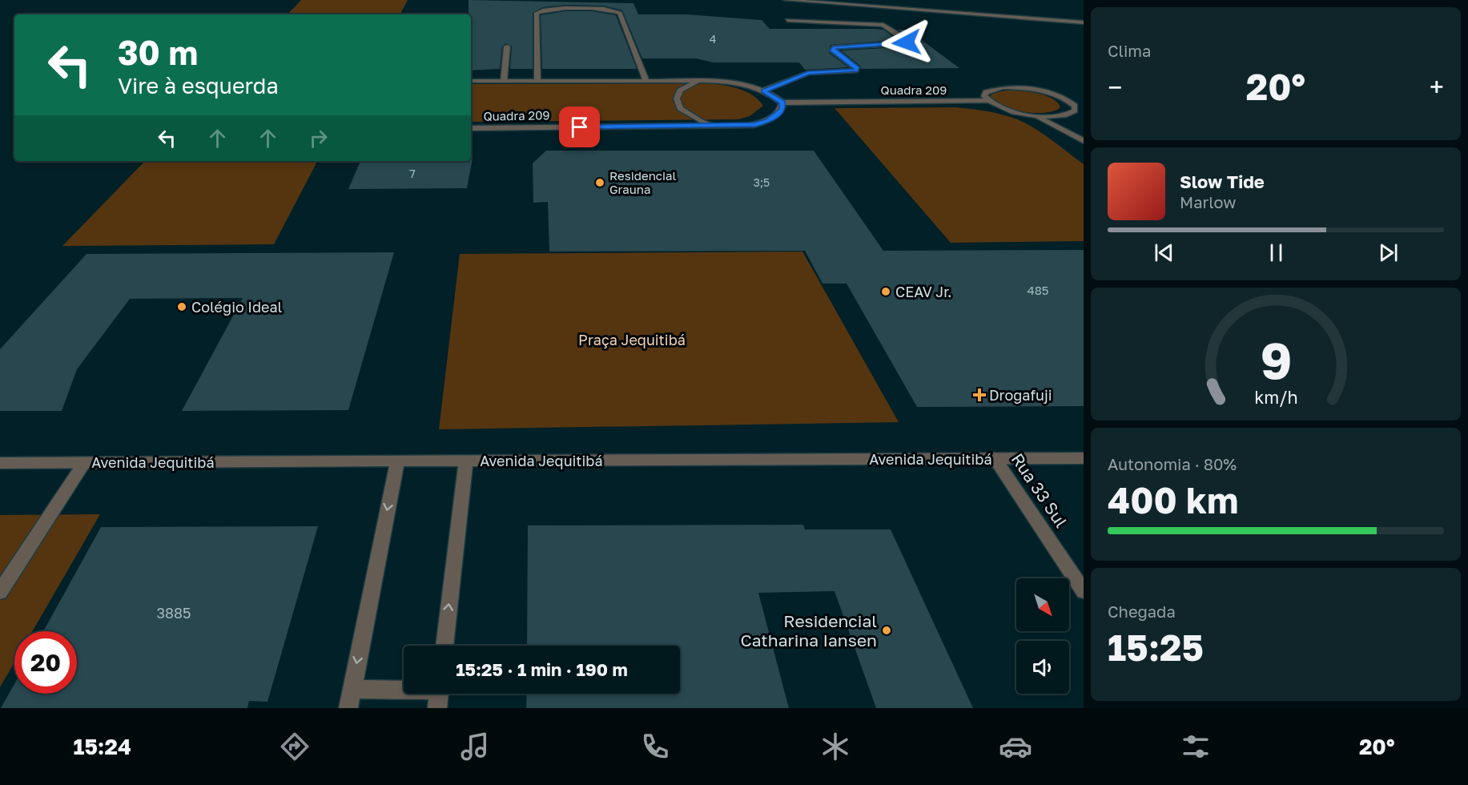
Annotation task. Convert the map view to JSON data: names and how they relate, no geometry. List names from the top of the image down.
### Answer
{
  "streets": {
    "street": ["Quadra 209", "Avenida Jequitibá", "Rua 33 Sul"]
  },
  "crossings": [
    ["Avenida Jequitibá", "Rua 33 Sul"]
  ],
  "parks": ["Praça Jequitibá"],
  "places": {
    "other": [
      "Residencial Grauna",
      "CEAV Jr.",
      "Colégio Ideal",
      "Residencial Catharina Iansen"
    ],
    "health": ["Drogafuji"]
  },
  "house_numbers": [
    "4",
    "7",
    "3;5",
    "485",
    "3885"
  ],
  "north": "bottom right",
  "page": {
    "tile": [
      "Clima",
      ["Autonomia · 80%", "400 km"],
      ["Chegada", "15:25"]
    ],
    "turn": ["30 m", "Vire à esquerda"],
    "heat": ["−", "20°", "+"],
    "song": ["Slow Tide", "Marlow"],
    "limit": "20",
    "trip": "15:25 · 1 min · 190 m",
    "tabs": ["15:24", "20°"],
    "gauge": ["9", "km/h"]
  }
}
